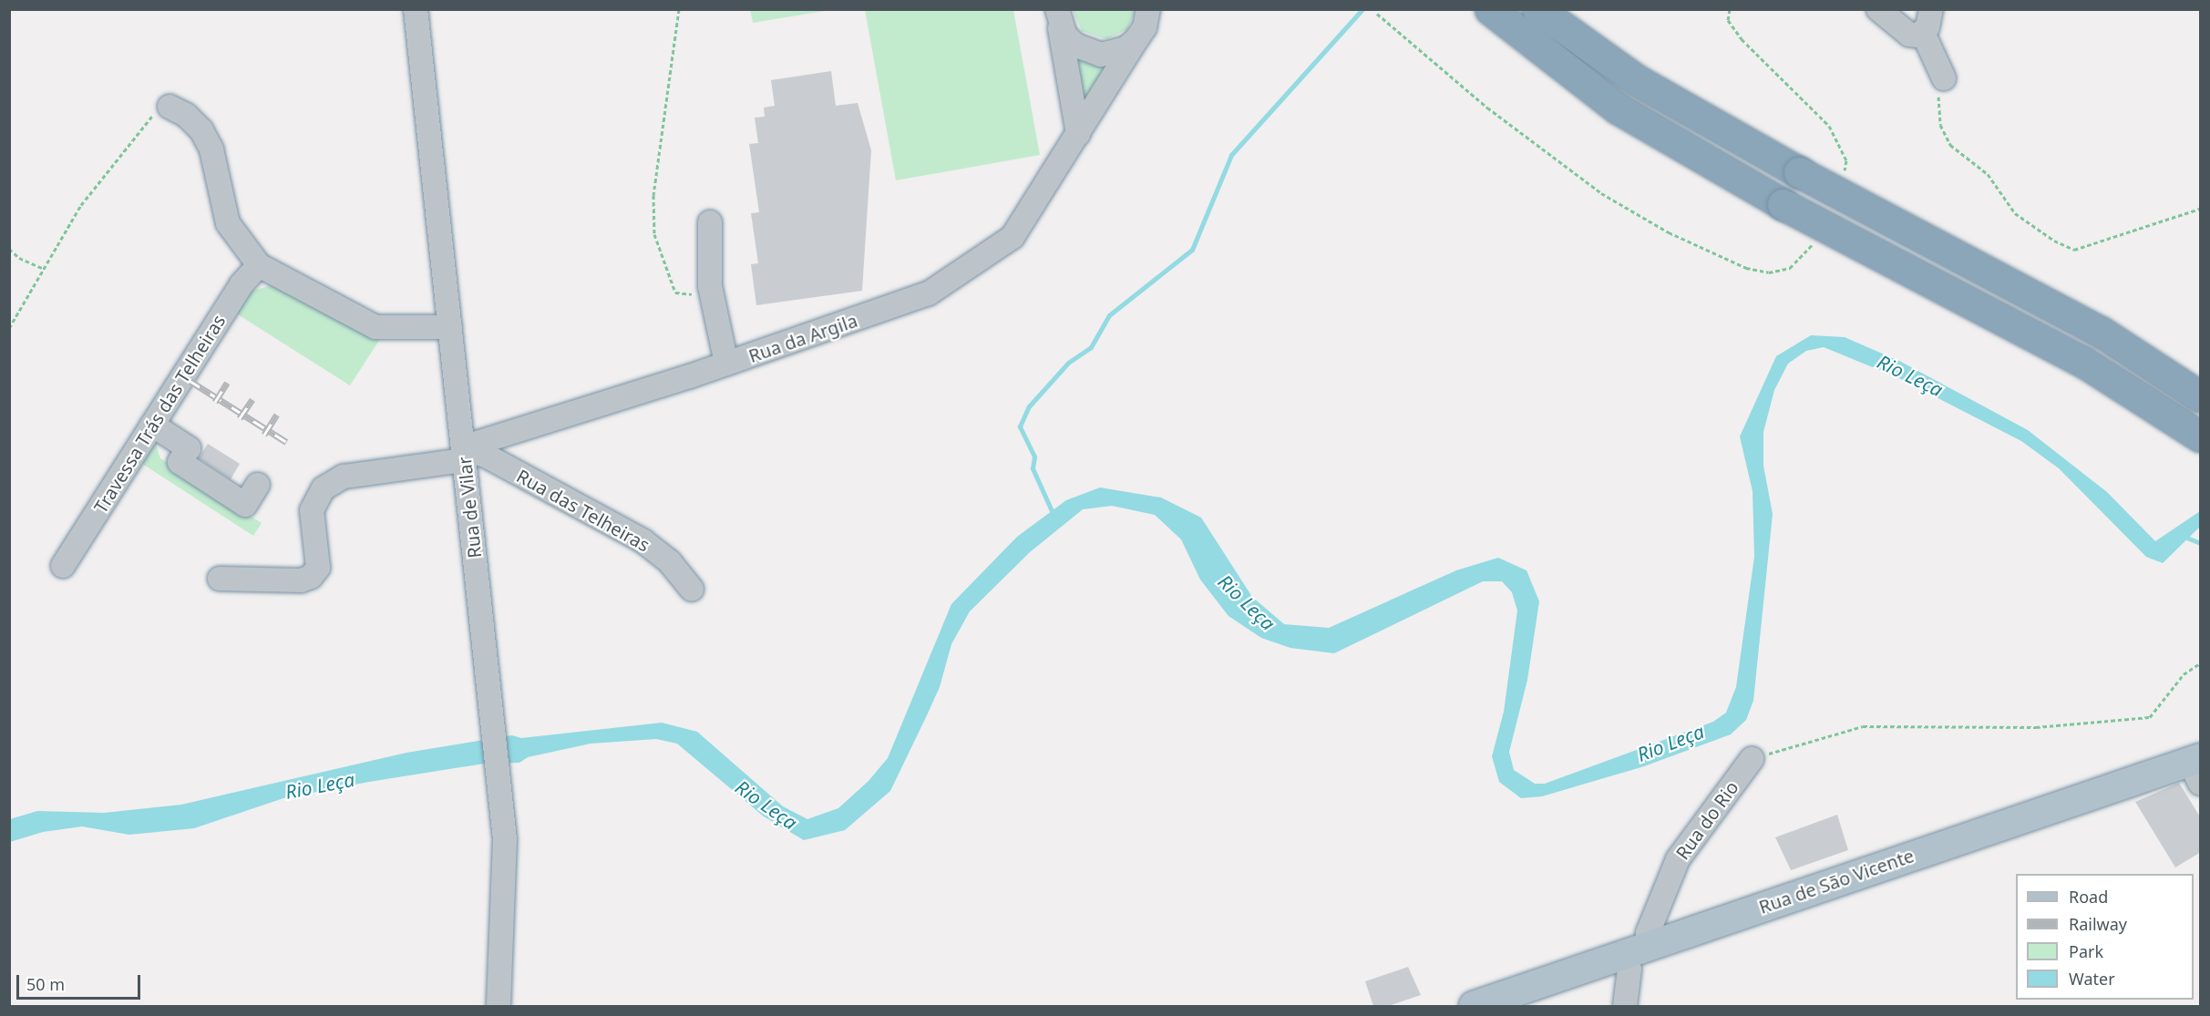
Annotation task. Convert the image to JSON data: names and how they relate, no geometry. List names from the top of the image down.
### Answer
{
  "streets": {
    "main road": ["Rua de São Vicente"],
    "street": [
      "Rua da Argila",
      "Travessa Trás das Telheiras",
      "Rua de Vilar",
      "Rua das Telheiras",
      "Rua do Rio"
    ]
  },
  "crossings": [
    ["Rua da Argila", "Rua de Vilar"],
    ["Rua da Argila", "Rua das Telheiras"],
    ["Rua de Vilar", "Rua das Telheiras"],
    ["Rua do Rio", "Rua de São Vicente"]
  ],
  "water": ["Rio Leça"],
  "legend": [
    "Road",
    "Railway",
    "Park",
    "Water"
  ],
  "scale_bar": "50 m"
}
